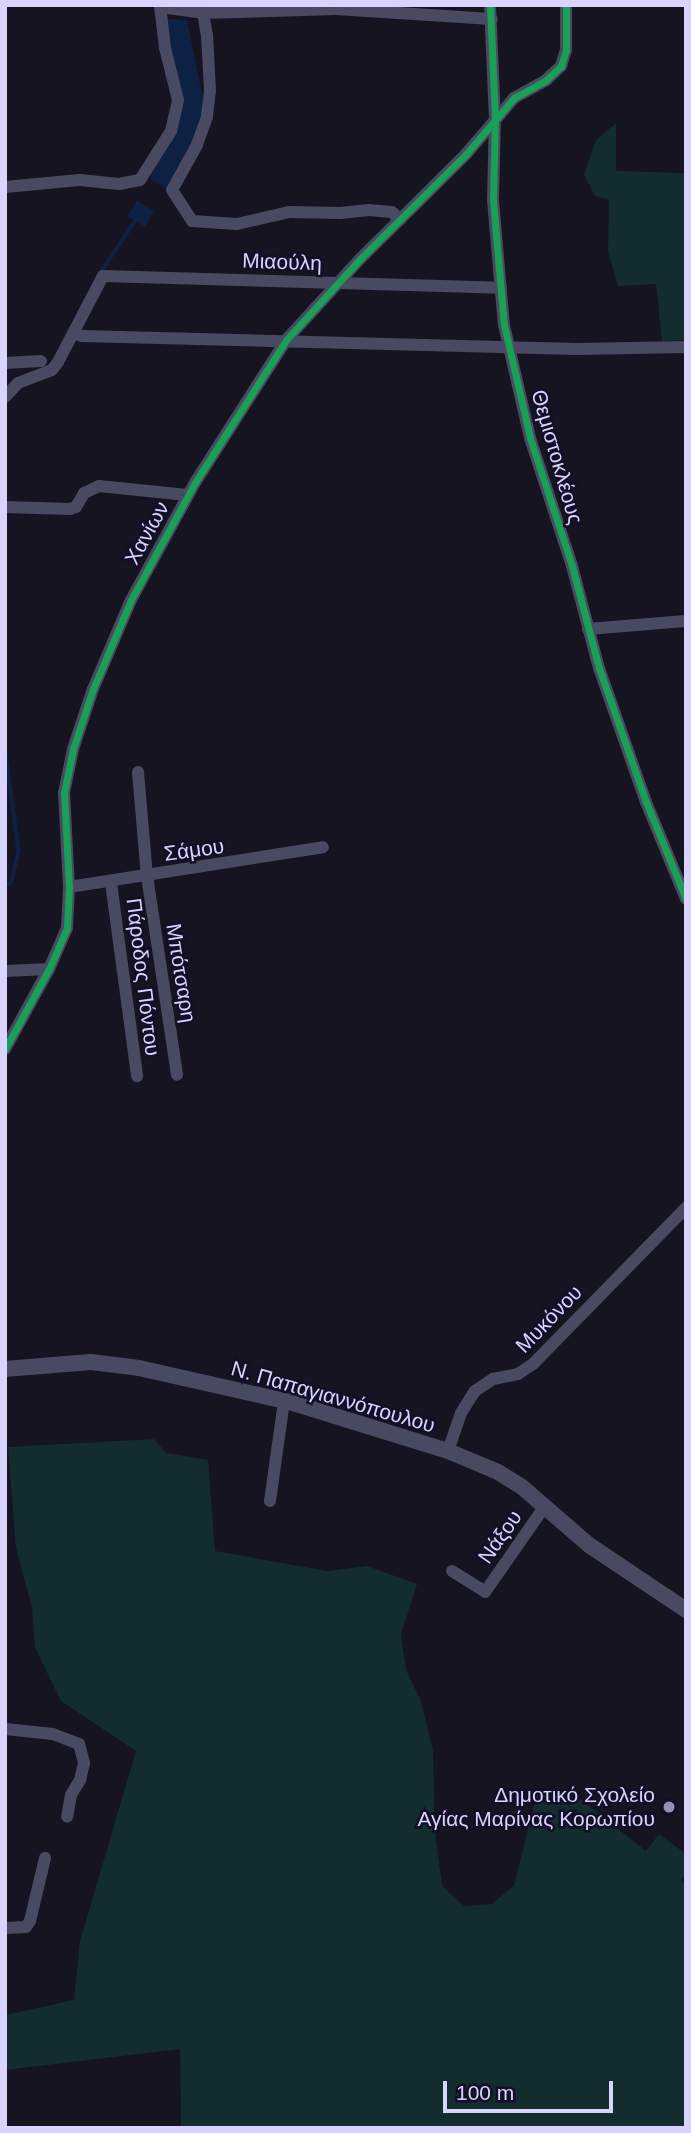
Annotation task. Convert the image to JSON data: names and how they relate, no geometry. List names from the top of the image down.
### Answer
{
  "streets": {
    "street": [
      "Μιαούλη",
      "Θεμιστοκλέους",
      "Χανίων",
      "Σάμου",
      "Μπότσαρη",
      "Πάροδος Πόντου",
      "Μυκόνου",
      "Ν. Παπαγιαννόπουλου",
      "Νάξου"
    ]
  },
  "crossings": [
    ["Μιαούλη", "Θεμιστοκλέους"],
    ["Μιαούλη", "Χανίων"],
    ["Θεμιστοκλέους", "Χανίων"],
    ["Χανίων", "Σάμου"],
    ["Σάμου", "Μπότσαρη"],
    ["Σάμου", "Πάροδος Πόντου"],
    ["Μυκόνου", "Ν. Παπαγιαννόπουλου"],
    ["Ν. Παπαγιαννόπουλου", "Νάξου"]
  ],
  "places": ["Δημοτικό Σχολείο Αγίας Μαρίνας Κορωπίου"],
  "scale_bar": "100 m"
}
